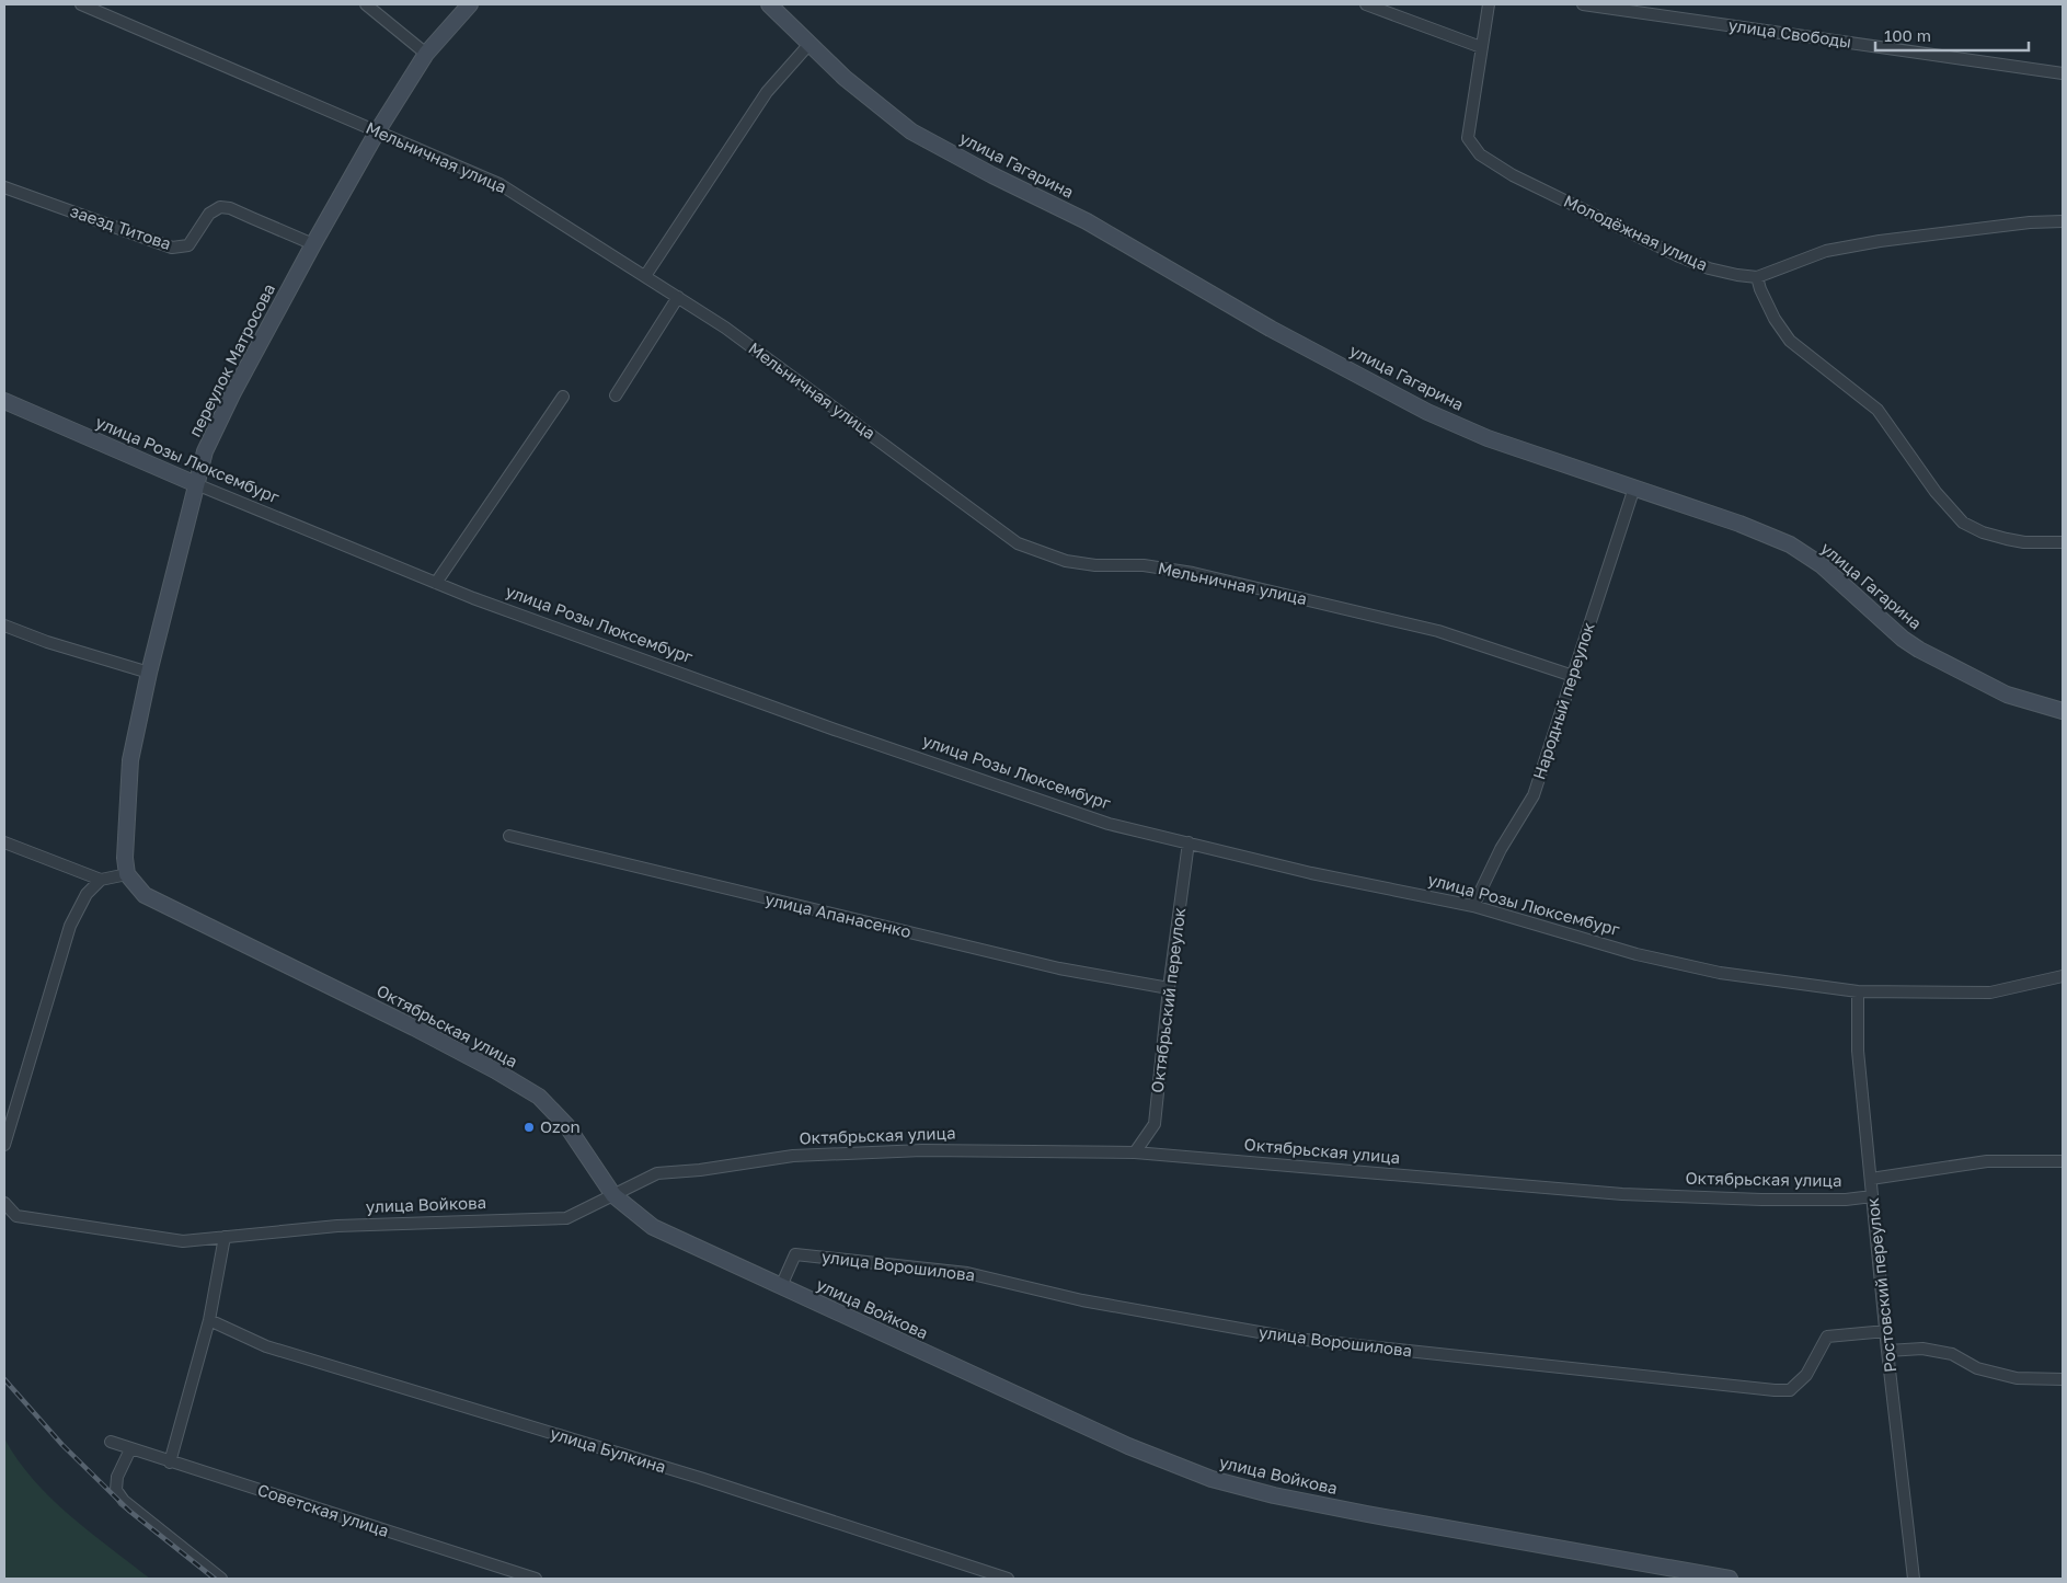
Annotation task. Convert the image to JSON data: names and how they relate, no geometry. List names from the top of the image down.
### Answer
{
  "streets": {
    "main road": [
      "улица Гагарина",
      "переулок Матросова",
      "улица Розы Люксембург",
      "Октябрьская улица",
      "улица Войкова"
    ],
    "street": [
      "улица Свободы",
      "Мельничная улица",
      "заезд Титова",
      "Молодёжная улица",
      "Народный переулок",
      "улица Апанасенко",
      "Октябрьский переулок",
      "улица Ворошилова",
      "Ростовский переулок",
      "улица Булкина",
      "Советская улица"
    ]
  },
  "crossings": [
    ["Мельничная улица", "переулок Матросова"],
    ["Мельничная улица", "Народный переулок"],
    ["улица Гагарина", "Народный переулок"],
    ["заезд Титова", "переулок Матросова"],
    ["переулок Матросова", "улица Розы Люксембург"],
    ["переулок Матросова", "Октябрьская улица"],
    ["улица Розы Люксембург", "Народный переулок"],
    ["улица Розы Люксембург", "Октябрьский переулок"],
    ["улица Розы Люксембург", "Ростовский переулок"],
    ["улица Апанасенко", "Октябрьский переулок"],
    ["Октябрьский переулок", "Октябрьская улица"],
    ["Октябрьская улица", "улица Войкова"],
    ["Октябрьская улица", "Ростовский переулок"],
    ["улица Войкова", "улица Ворошилова"],
    ["улица Ворошилова", "Ростовский переулок"]
  ],
  "places": ["Ozon"],
  "scale_bar": "100 m"
}
